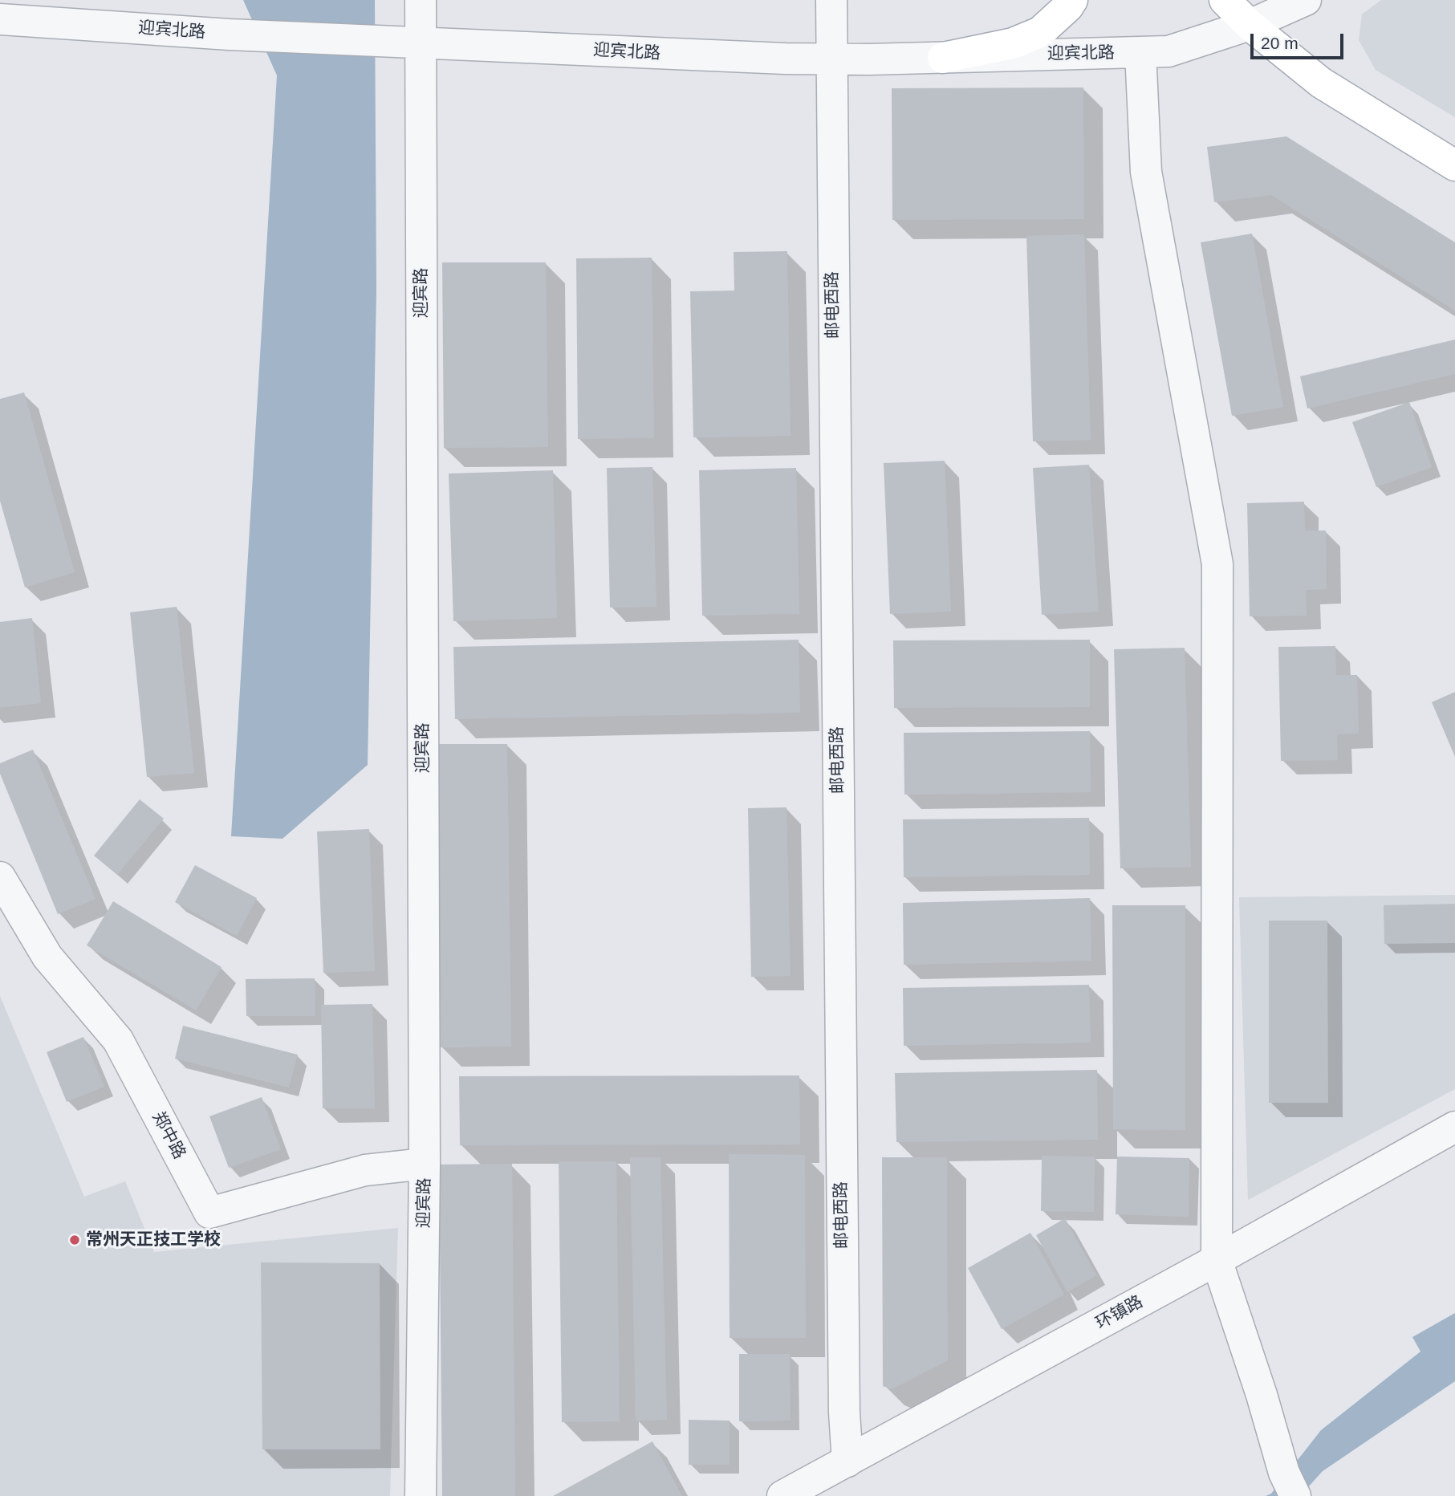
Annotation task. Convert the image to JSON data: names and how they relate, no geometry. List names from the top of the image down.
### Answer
{
  "streets": {
    "street": [
      "迎宾北路",
      "迎宾路",
      "邮电西路",
      "郑中路",
      "环镇路"
    ]
  },
  "crossings": [
    ["迎宾北路", "迎宾路"],
    ["迎宾北路", "邮电西路"],
    ["迎宾路", "郑中路"],
    ["邮电西路", "环镇路"]
  ],
  "places": ["常州天正技工学校"],
  "scale_bar": "20 m"
}
